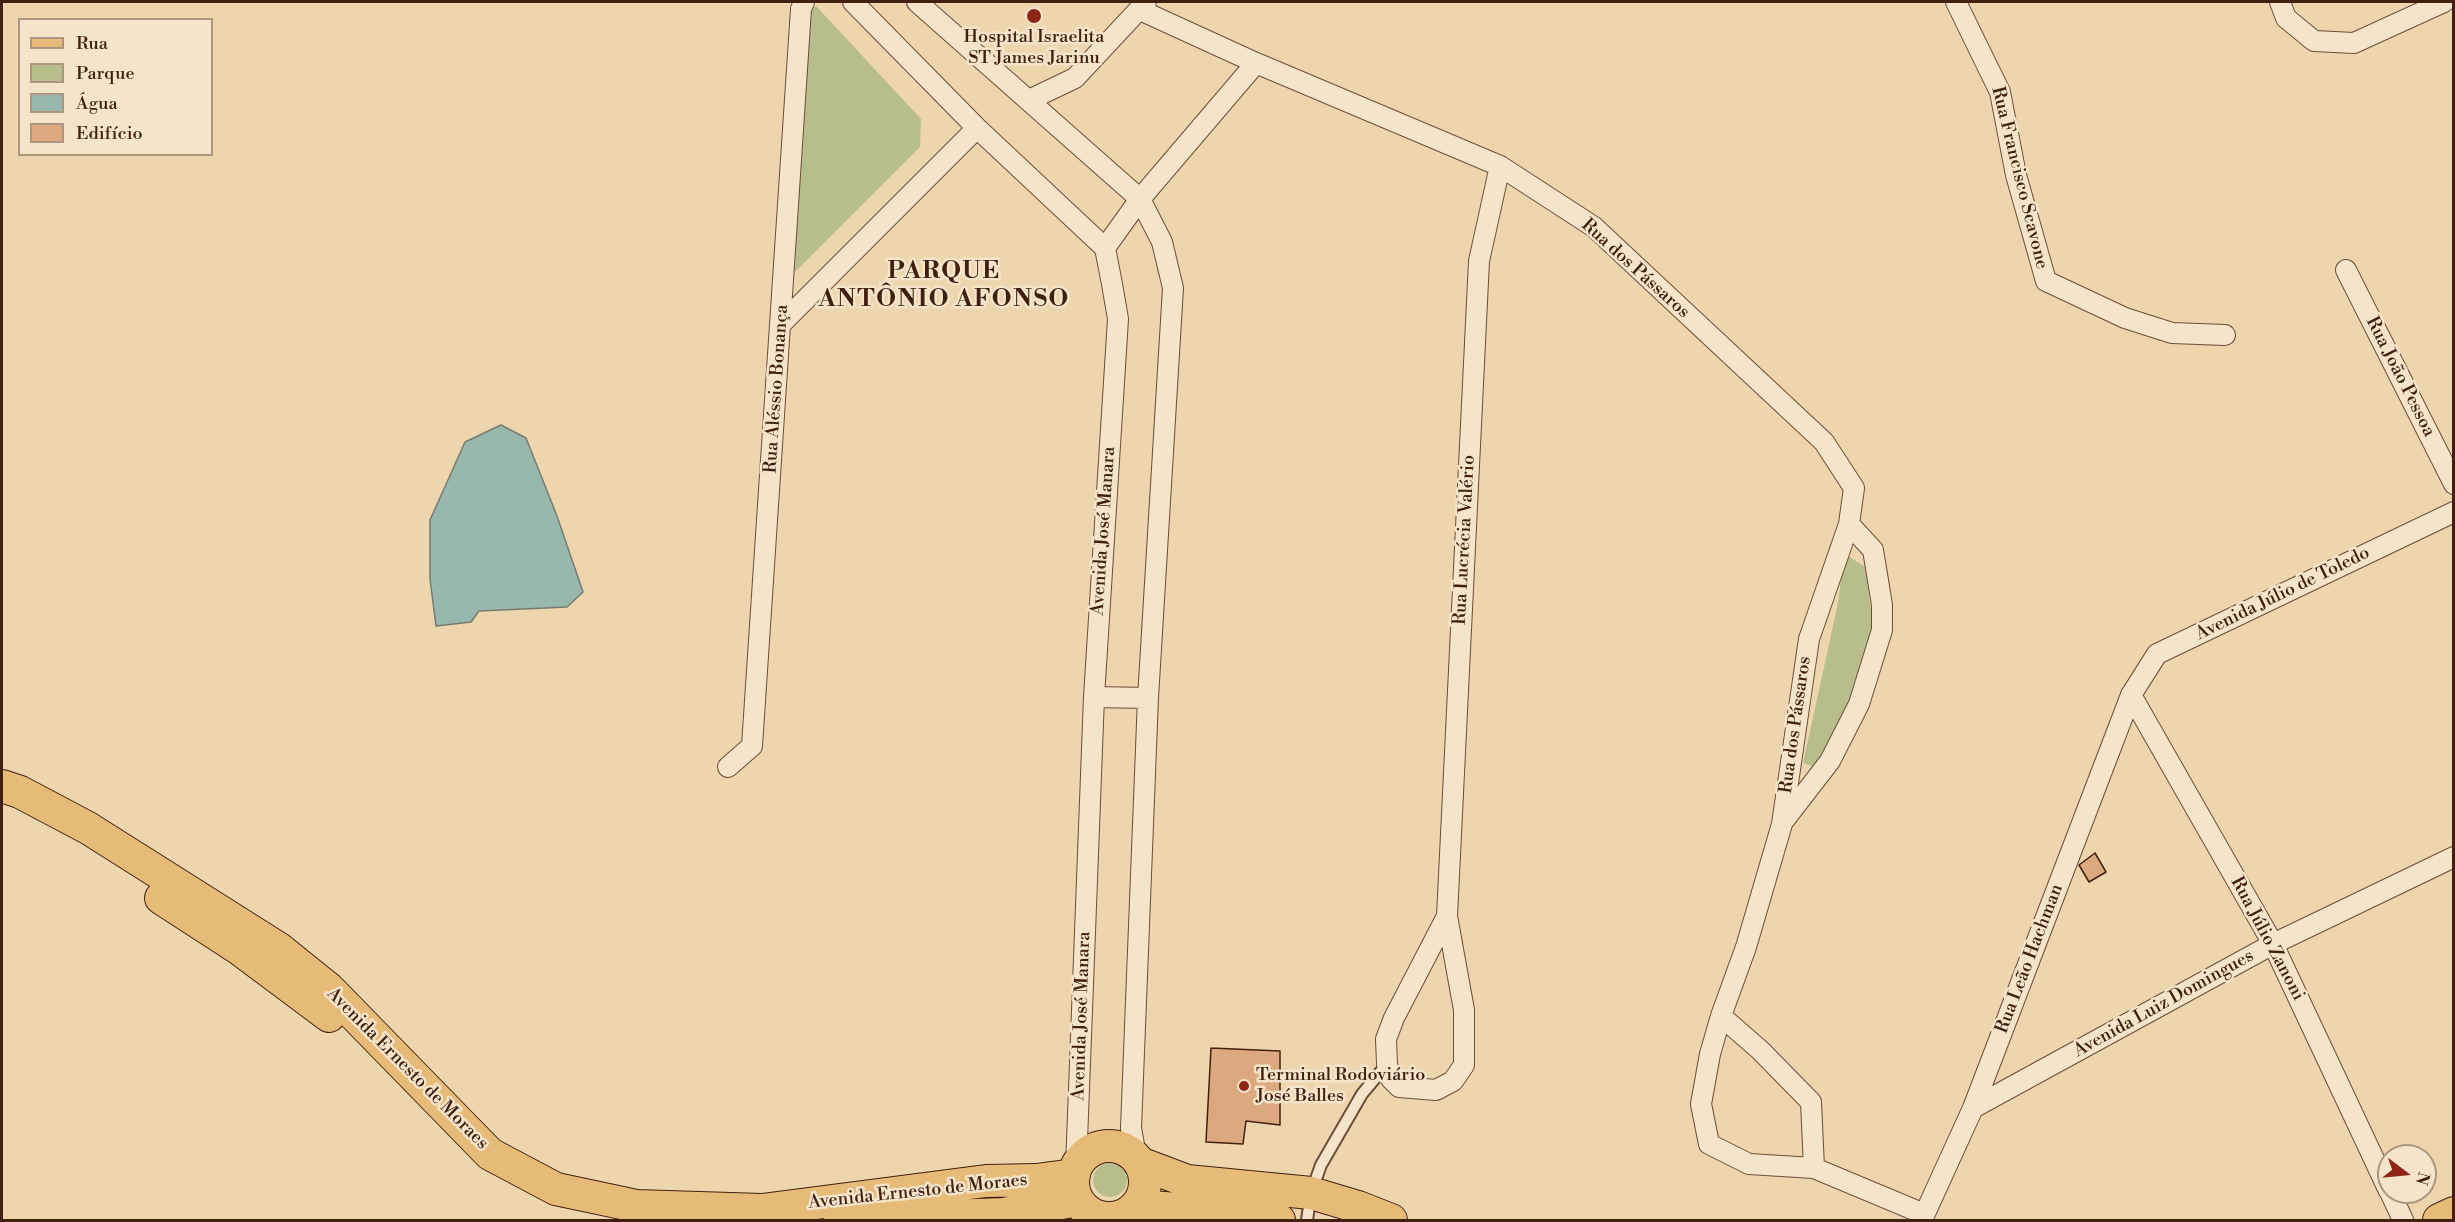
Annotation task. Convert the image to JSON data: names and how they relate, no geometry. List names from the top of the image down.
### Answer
{
  "streets": {
    "main road": ["Avenida Ernesto de Moraes"],
    "street": [
      "Rua Francisco Scavone",
      "Rua dos Pássaros",
      "Rua João Pessoa",
      "Rua Aléssio Bonança",
      "Avenida José Manara",
      "Rua Lucrécia Valério",
      "Avenida Júlio de Toledo",
      "Rua Júlio Zanoni",
      "Rua Leão Hachman",
      "Avenida Luiz Domingues"
    ]
  },
  "crossings": [
    ["Rua dos Pássaros", "Rua Lucrécia Valério"],
    ["Rua dos Pássaros", "Rua Leão Hachman"],
    ["Avenida José Manara", "Avenida Ernesto de Moraes"],
    ["Avenida Júlio de Toledo", "Rua Júlio Zanoni"],
    ["Avenida Júlio de Toledo", "Rua Leão Hachman"],
    ["Rua Júlio Zanoni", "Rua Leão Hachman"],
    ["Rua Júlio Zanoni", "Avenida Luiz Domingues"],
    ["Rua Leão Hachman", "Avenida Luiz Domingues"]
  ],
  "districts": ["PARQUE ANTÔNIO AFONSO"],
  "places": ["Hospital Israelita ST James Jarinu", "Terminal Rodoviário José Balles"],
  "legend": [
    "Rua",
    "Parque",
    "Água",
    "Edifício"
  ],
  "north": "right"
}
